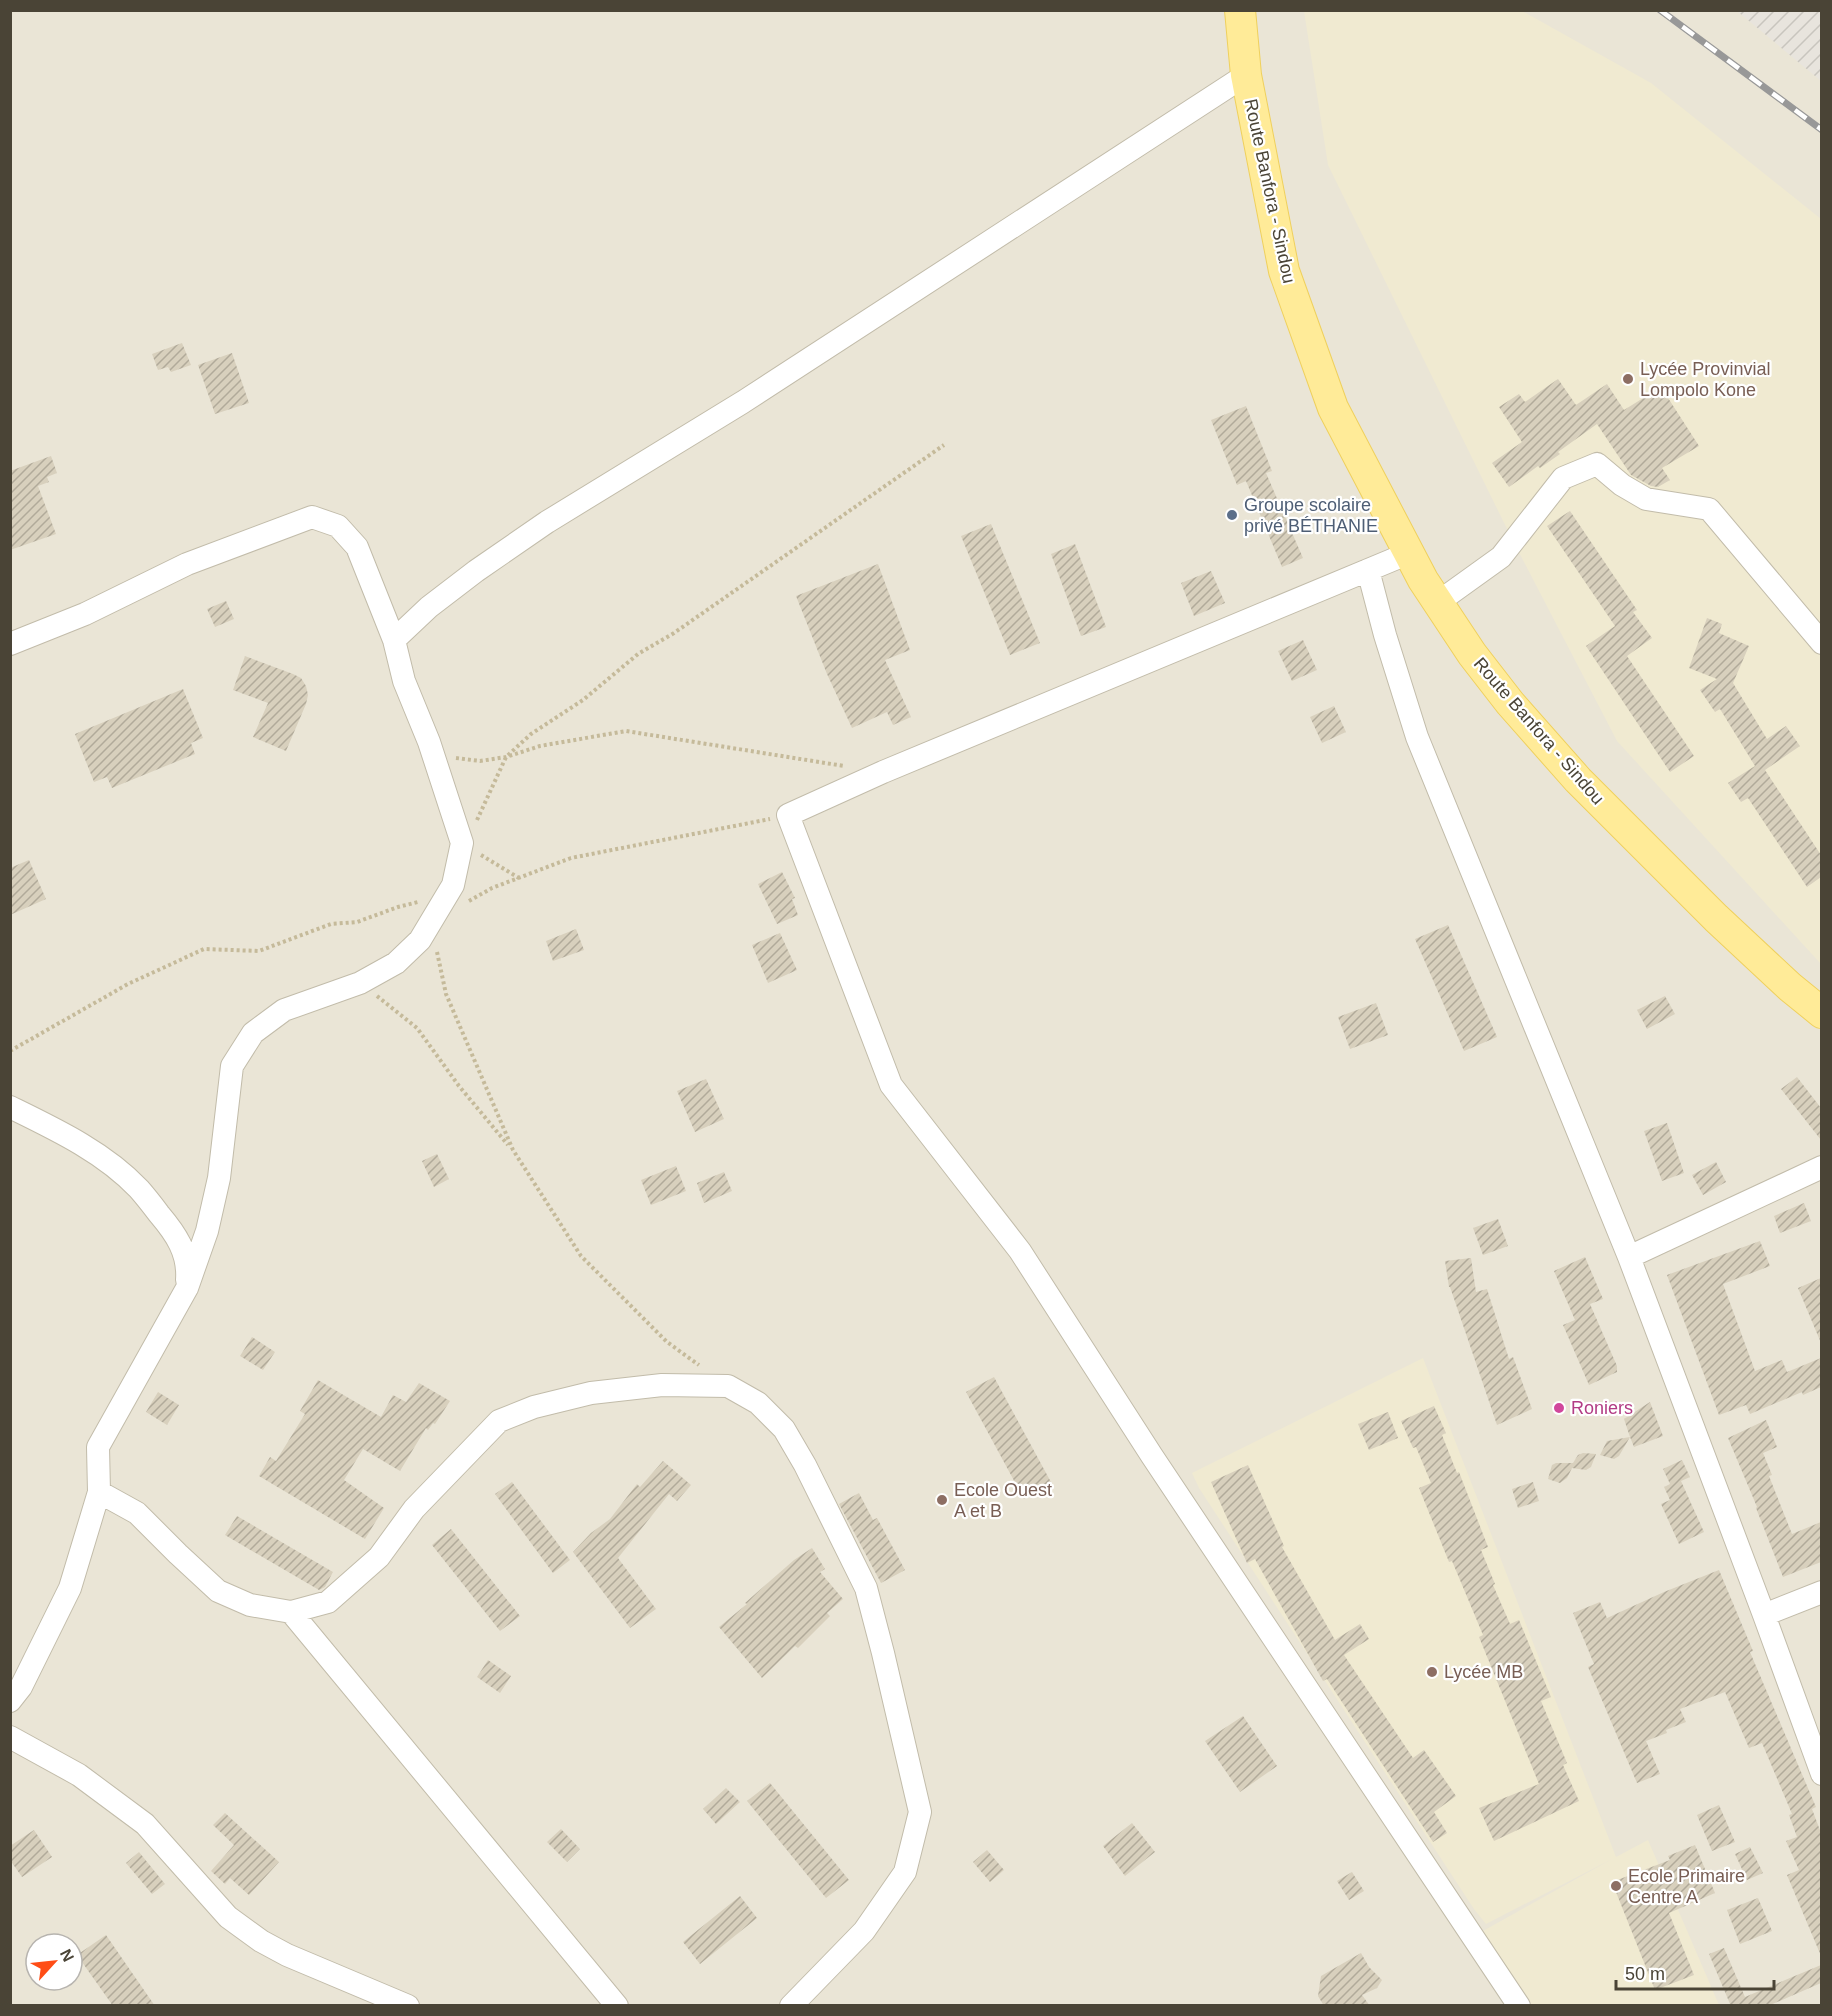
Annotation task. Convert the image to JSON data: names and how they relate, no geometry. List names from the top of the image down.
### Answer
{
  "streets": {
    "main road": ["Route Banfora - Sindou"]
  },
  "places": [
    "Lycée Provinvial Lompolo Kone",
    "Groupe scolaire privé BÉTHANIE",
    "Roniers",
    "Ecole Ouest A et B",
    "Lycée MB",
    "Ecole Primaire Centre A"
  ],
  "scale_bar": "50 m",
  "north": "top right"
}
